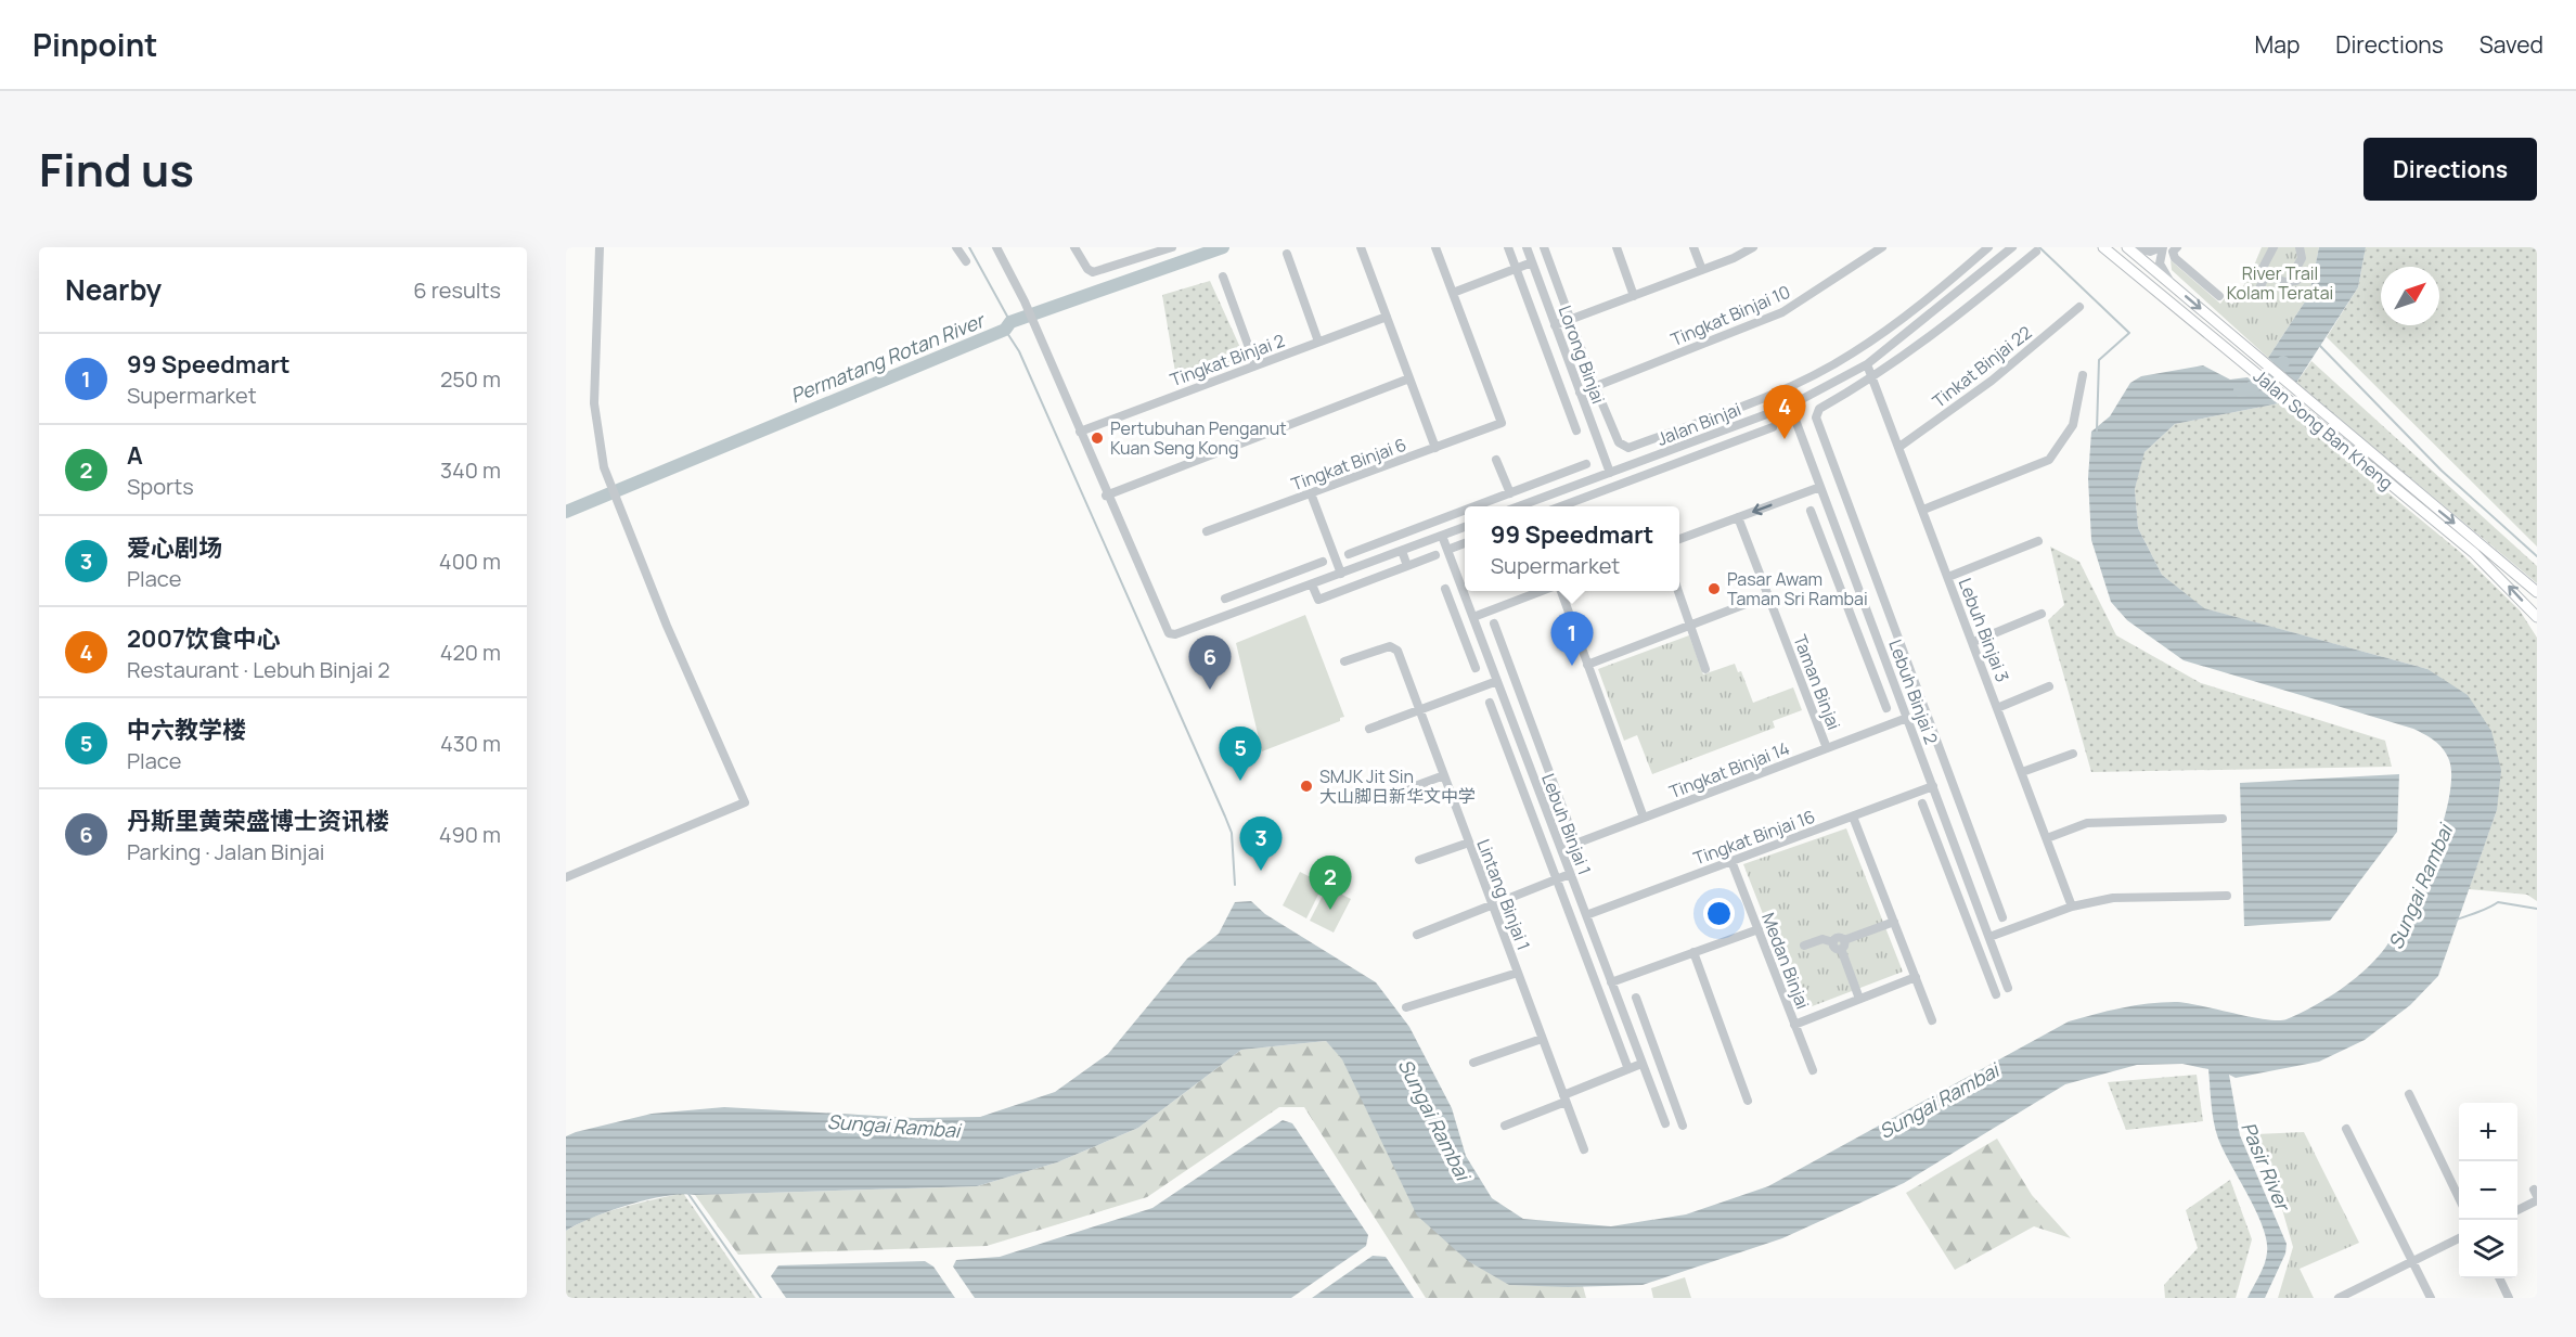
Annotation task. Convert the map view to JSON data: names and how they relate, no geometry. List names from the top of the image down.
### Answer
{
  "streets": {
    "main road": ["Jalan Song Ban Kheng"],
    "street": [
      "Tingkat Binjai 10",
      "Lorong Binjai",
      "Tingkat Binjai 2",
      "Tinkat Binjai 22",
      "Jalan Binjai",
      "Tingkat Binjai 6",
      "Lebuh Binjai 3",
      "Taman Binjai",
      "Lebuh Binjai 2",
      "Tingkat Binjai 14",
      "Lebuh Binjai 1",
      "Tingkat Binjai 16",
      "Lintang Binjai 1",
      "Medan Binjai"
    ]
  },
  "crossings": [
    ["Tingkat Binjai 10", "Lorong Binjai"],
    ["Lorong Binjai", "Jalan Binjai"],
    ["Tinkat Binjai 22", "Lebuh Binjai 3"],
    ["Jalan Binjai", "Lebuh Binjai 3"],
    ["Jalan Binjai", "Lebuh Binjai 2"],
    ["Lebuh Binjai 3", "Lebuh Binjai 2"],
    ["Taman Binjai", "Tingkat Binjai 14"],
    ["Lebuh Binjai 2", "Tingkat Binjai 14"],
    ["Lebuh Binjai 2", "Tingkat Binjai 16"],
    ["Tingkat Binjai 14", "Lebuh Binjai 1"],
    ["Lebuh Binjai 1", "Tingkat Binjai 16"],
    ["Tingkat Binjai 16", "Medan Binjai"]
  ],
  "water": ["Permatang Rotan River", "Sungai Rambai", "Pasir River"],
  "parks": ["River Trail Kolam Teratai"],
  "places": ["Pertubuhan Penganut Kuan Seng Kong", "Pasar Awam Taman Sri Rambai", "SMJK Jit Sin 大山脚日新华文中学"],
  "north": "top right",
  "page": {
    "header": "Pinpoint",
    "nav": ["Map", "Directions", "Saved"],
    "title": "Find us",
    "buttons": "Directions",
    "heading": ["Nearby", "6 results"],
    "list": [
      {
        "mark": "1",
        "name": "99 Speedmart",
        "note": "Supermarket",
        "value": "250 m"
      },
      {
        "mark": "2",
        "name": "A",
        "note": "Sports",
        "value": "340 m"
      },
      {
        "mark": "3",
        "name": "爱心剧场",
        "note": "Place",
        "value": "400 m"
      },
      {
        "mark": "4",
        "name": "2007饮食中心",
        "note": "Restaurant · Lebuh Binjai 2",
        "value": "420 m"
      },
      {
        "mark": "5",
        "name": "中六教学楼",
        "note": "Place",
        "value": "430 m"
      },
      {
        "mark": "6",
        "name": "丹斯里黄荣盛博士资讯楼",
        "note": "Parking · Jalan Binjai",
        "value": "490 m"
      }
    ],
    "pins": [
      "4",
      "1",
      "6",
      "5",
      "3",
      "2"
    ],
    "popup": ["99 Speedmart", "Supermarket"],
    "map_buttons": ["+", "−"]
  }
}
